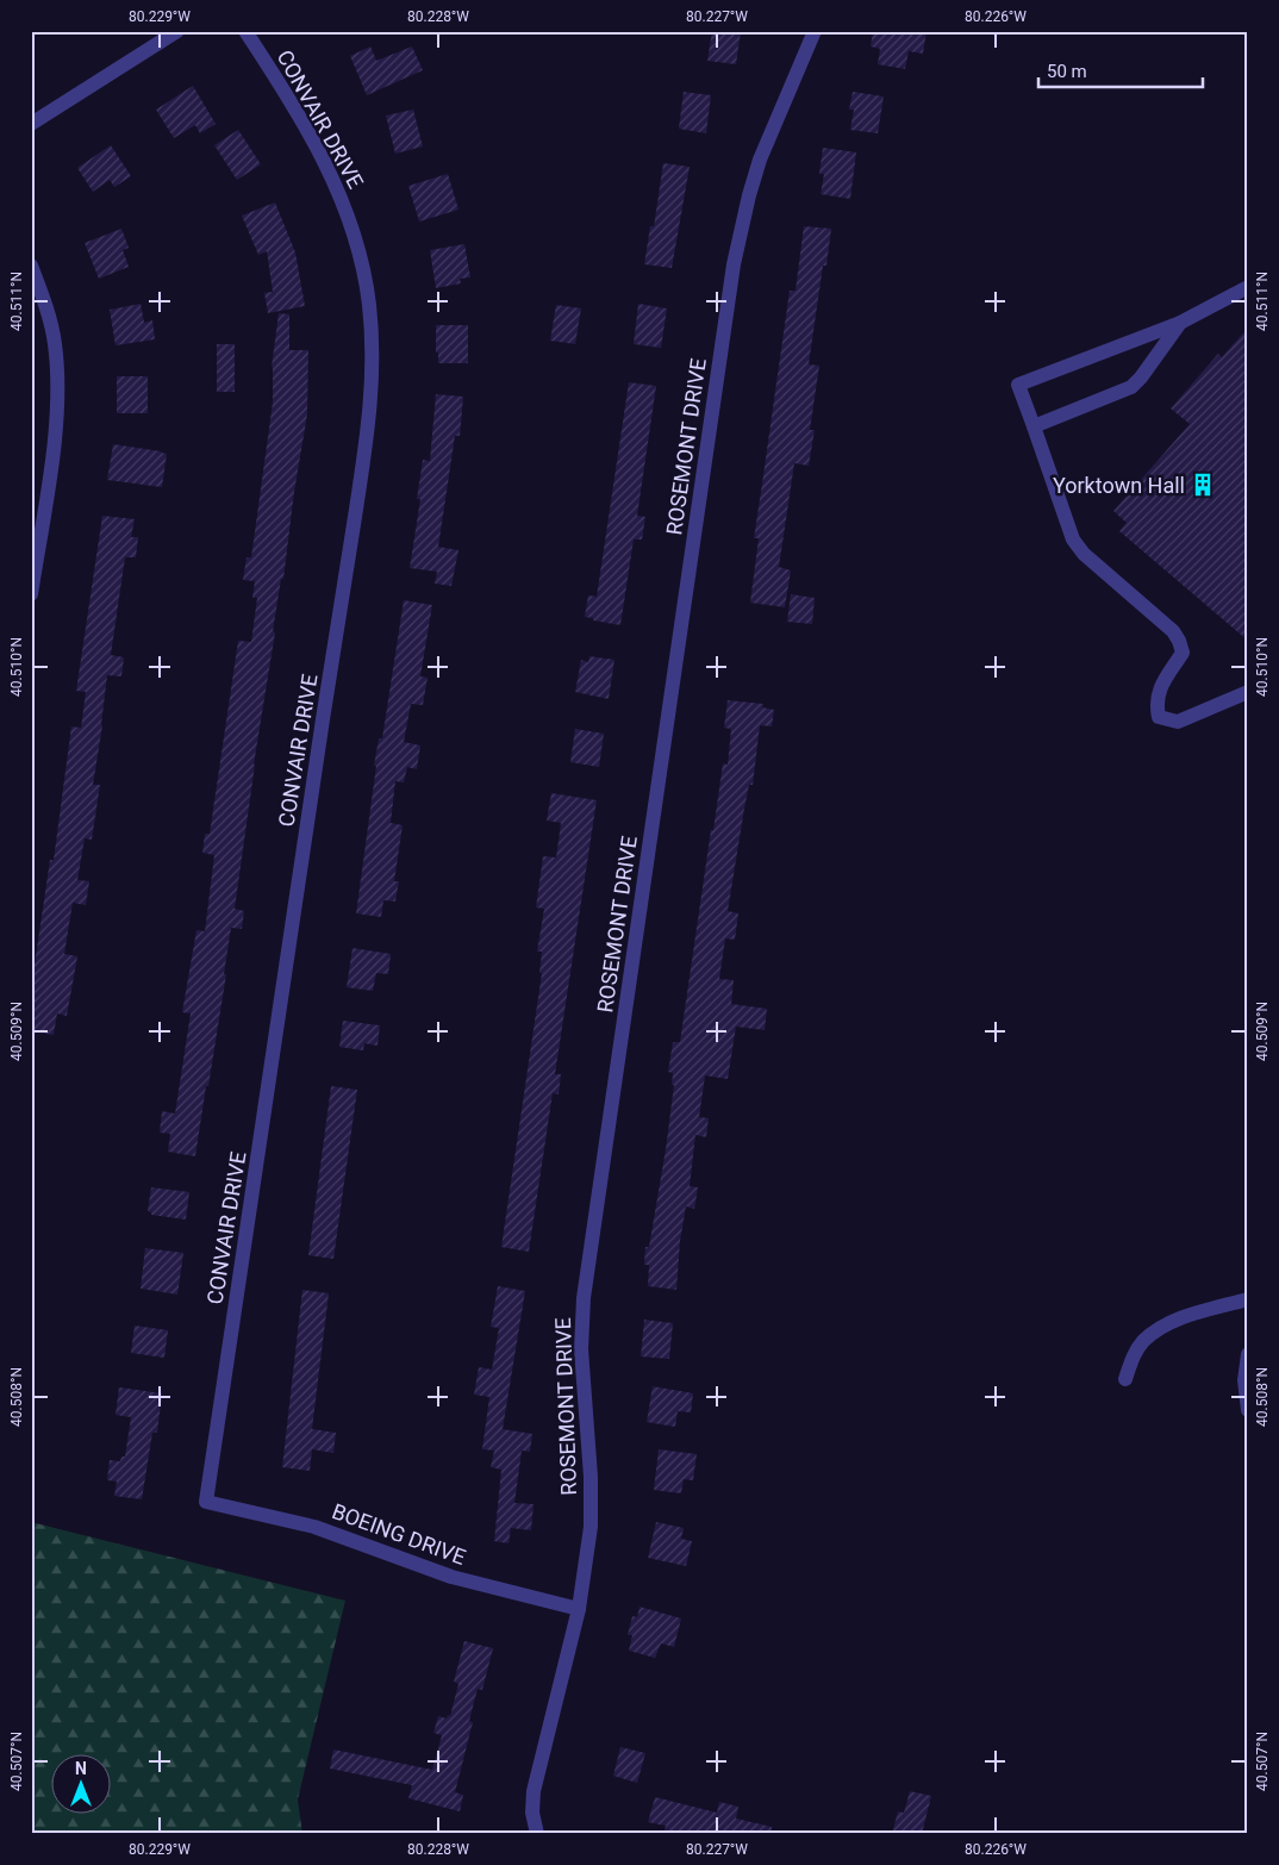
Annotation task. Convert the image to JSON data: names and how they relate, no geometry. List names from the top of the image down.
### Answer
{
  "streets": {
    "street": ["CONVAIR DRIVE", "ROSEMONT DRIVE", "BOEING DRIVE"]
  },
  "crossings": [
    ["CONVAIR DRIVE", "BOEING DRIVE"],
    ["ROSEMONT DRIVE", "BOEING DRIVE"]
  ],
  "places": {
    "building": ["Yorktown Hall"]
  },
  "scale_bar": "50 m",
  "north": "top",
  "coordinates": [
    "80.229°W",
    "80.228°W",
    "80.227°W",
    "80.226°W",
    "40.511°N",
    "40.510°N",
    "40.509°N",
    "40.508°N",
    "40.507°N"
  ]
}
